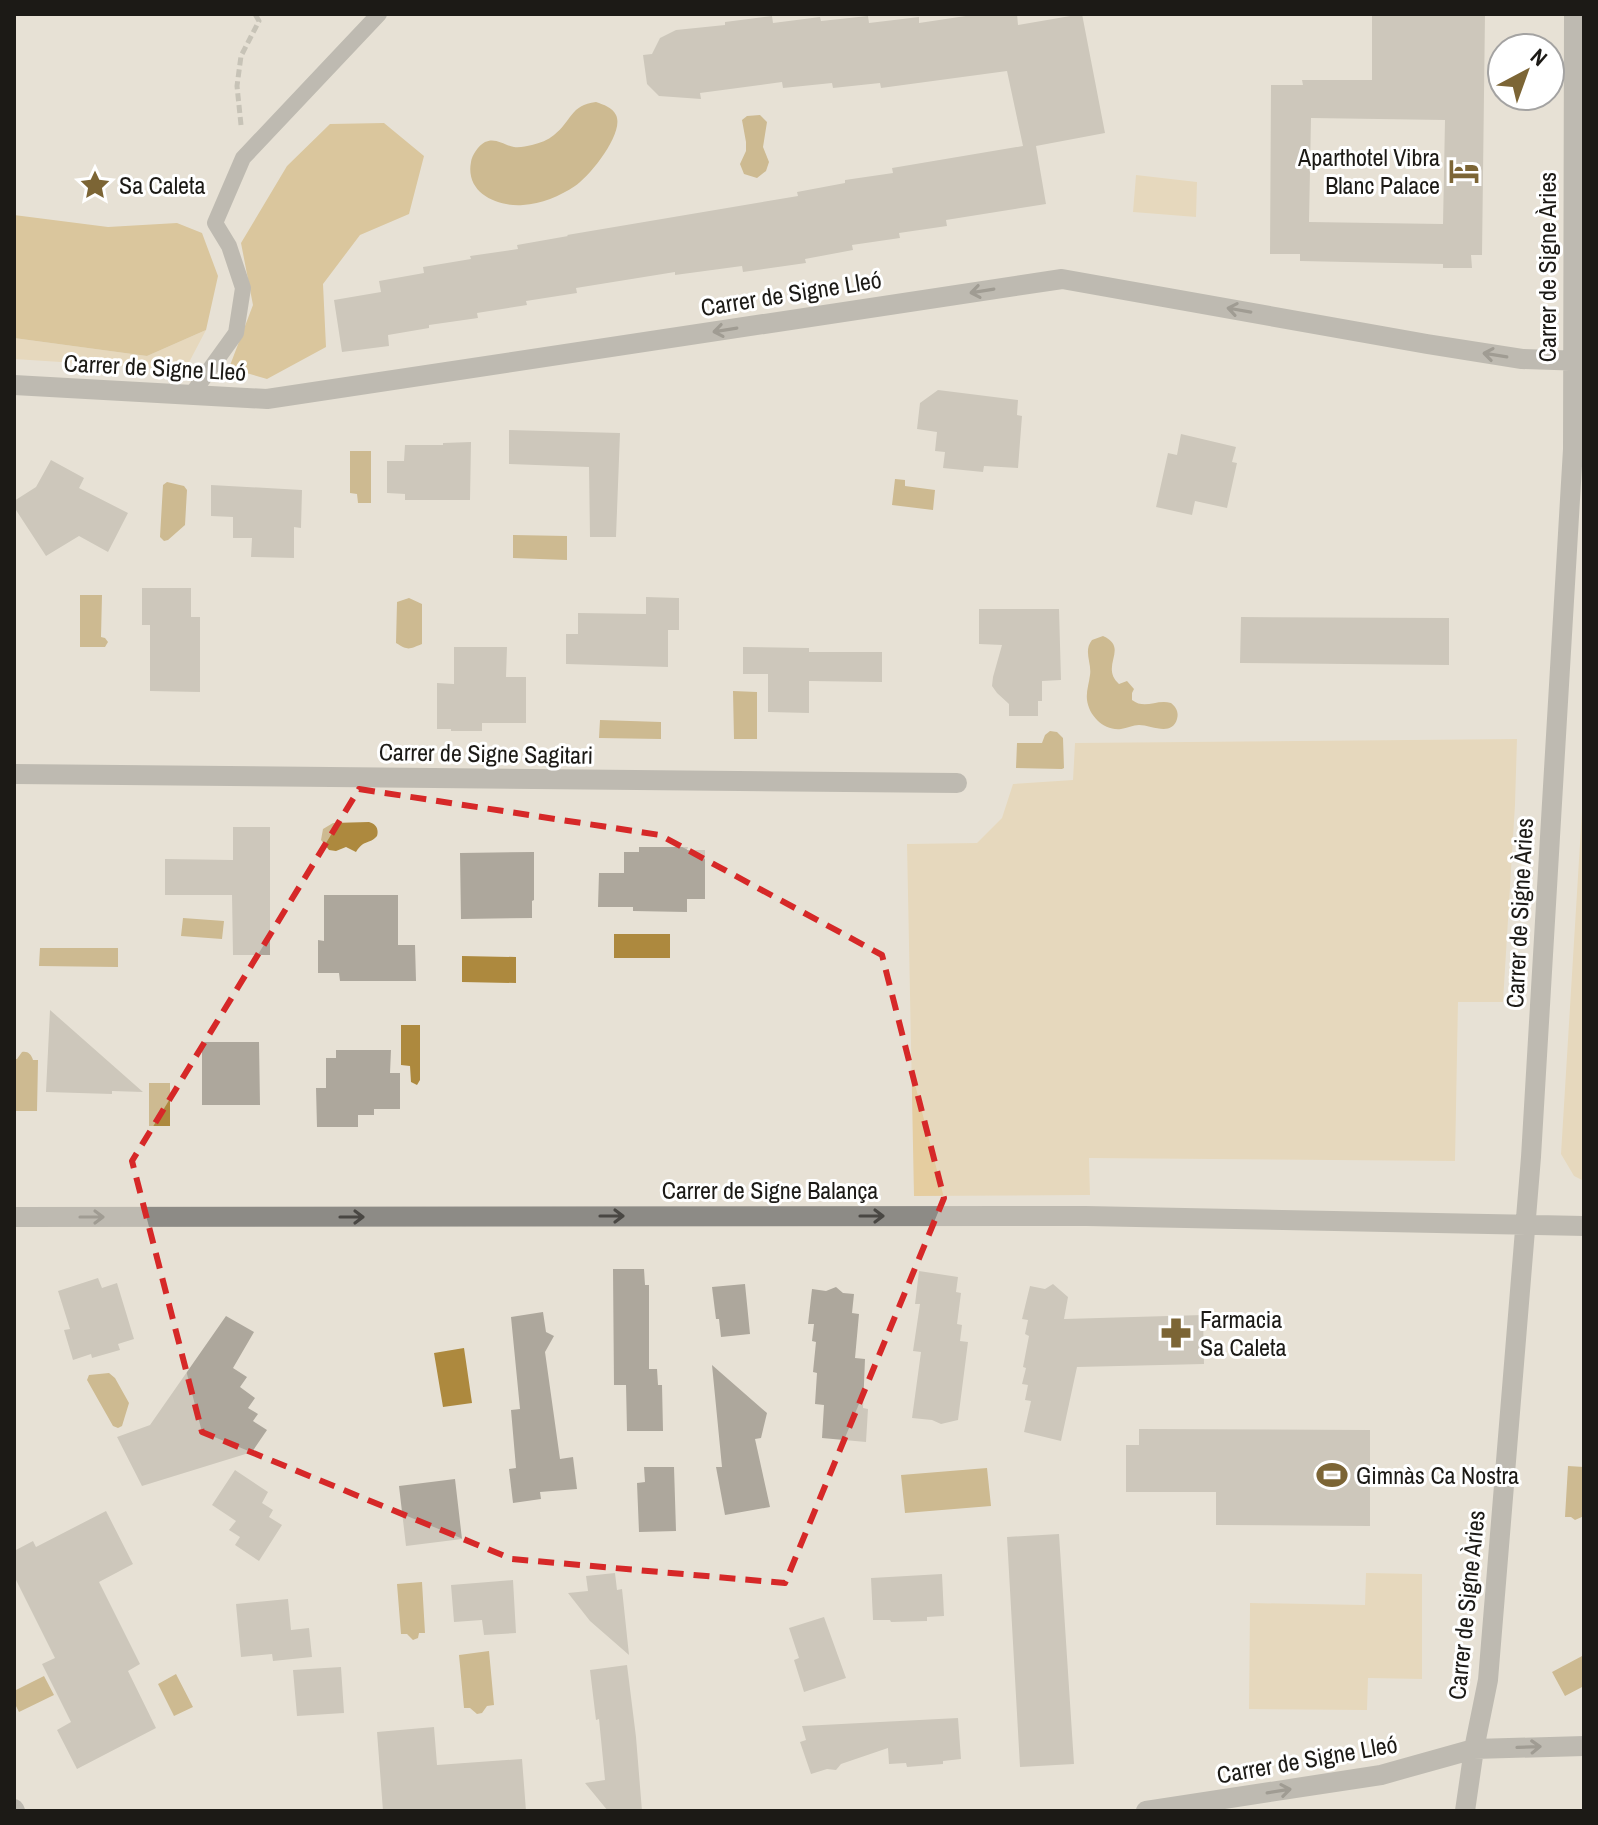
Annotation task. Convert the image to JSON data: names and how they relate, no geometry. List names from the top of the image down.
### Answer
{
  "streets": {
    "street": [
      "Carrer de Signe Àries",
      "Carrer de Signe Lleó",
      "Carrer de Signe Sagitari",
      "Carrer de Signe Balança"
    ]
  },
  "crossings": [
    ["Carrer de Signe Àries", "Carrer de Signe Lleó"],
    ["Carrer de Signe Àries", "Carrer de Signe Balança"]
  ],
  "one_way": ["Carrer de Signe Balança"],
  "places": {
    "hotel": ["Aparthotel Vibra Blanc Palace"],
    "place": ["Sa Caleta"],
    "pharmacy": ["Farmacia Sa Caleta"],
    "sports": ["Gimnàs Ca Nostra"]
  },
  "north": "top right"
}
